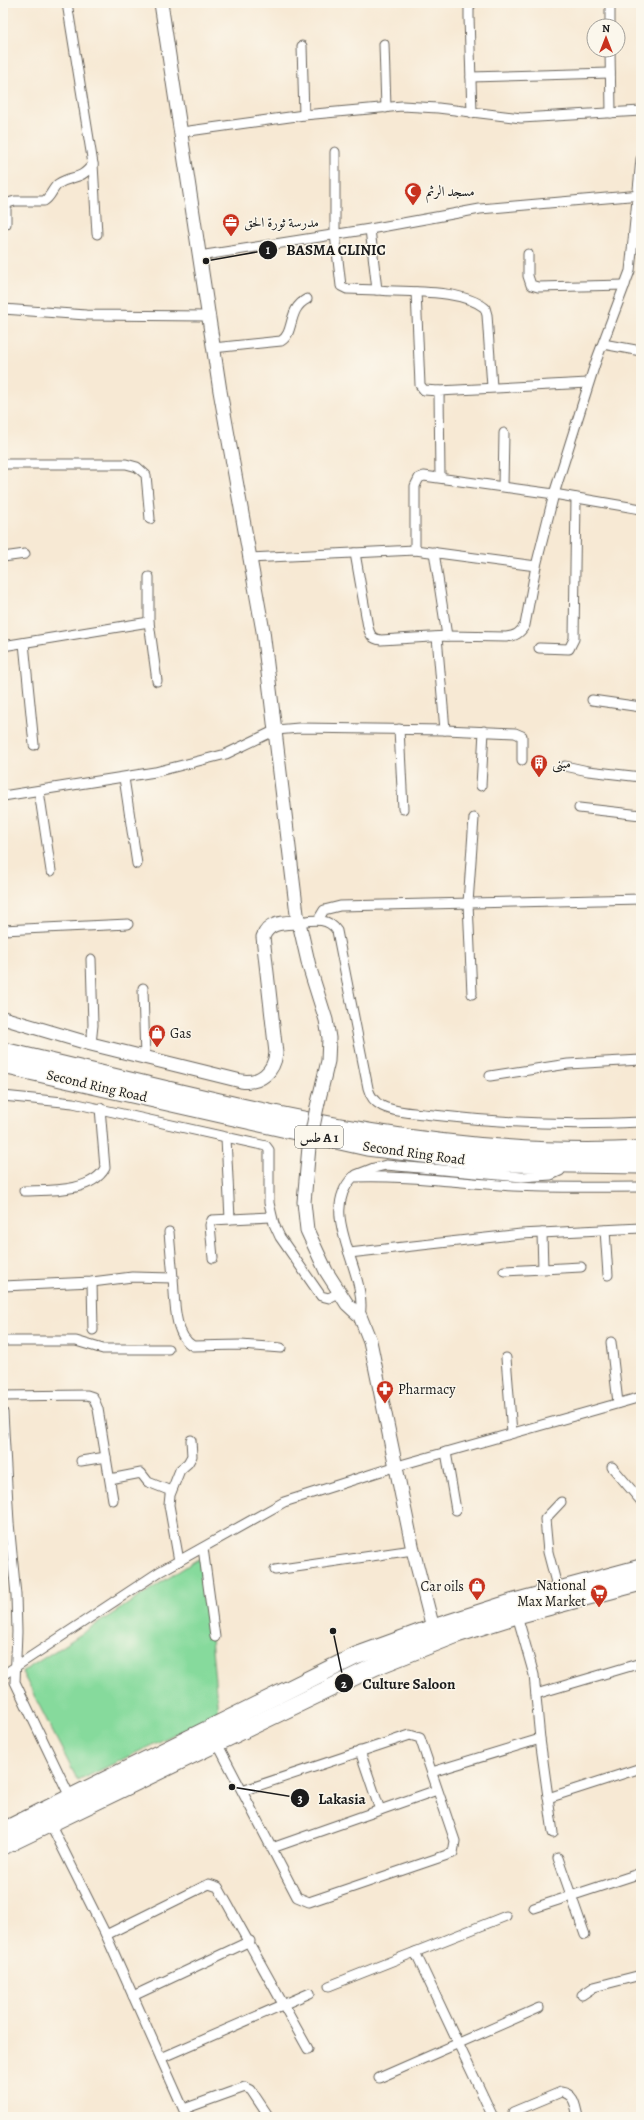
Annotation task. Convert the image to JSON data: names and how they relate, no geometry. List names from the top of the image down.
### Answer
{
  "streets": {
    "highway": ["Second Ring Road", "طس A 1"]
  },
  "places": {
    "mosque": ["مسجد الرثم"],
    "office": ["مدرسة ثورة الحق"],
    "other": ["BASMA CLINIC", "Culture Saloon", "Lakasia"],
    "building": ["مبنى"],
    "shop": ["Gas", "Car oils"],
    "pharmacy": ["Pharmacy"],
    "supermarket": ["National Max Market"]
  },
  "north": "top"
}
